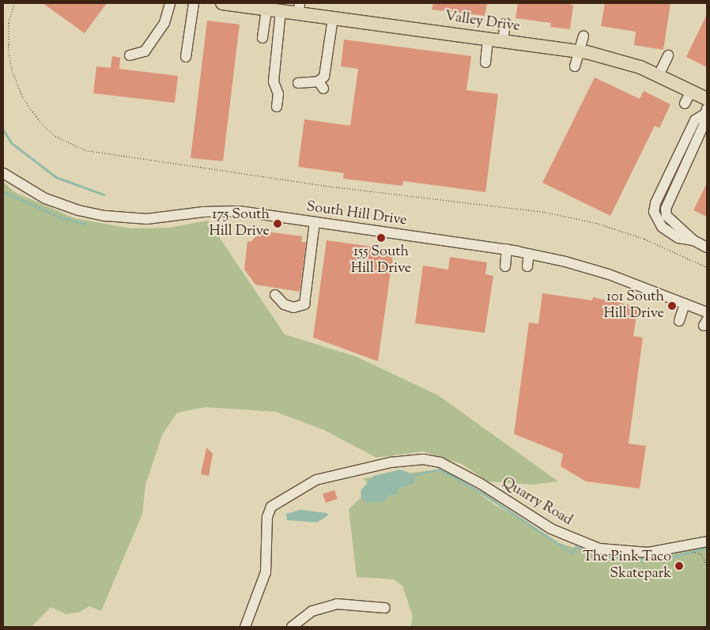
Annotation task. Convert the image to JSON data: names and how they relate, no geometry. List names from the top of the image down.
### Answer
{
  "streets": {
    "main road": ["Valley Drive"],
    "street": ["South Hill Drive", "Quarry Road"]
  },
  "places": [
    "175 South Hill Drive",
    "155 South Hill Drive",
    "101 South Hill Drive",
    "The Pink Taco Skatepark"
  ]
}
